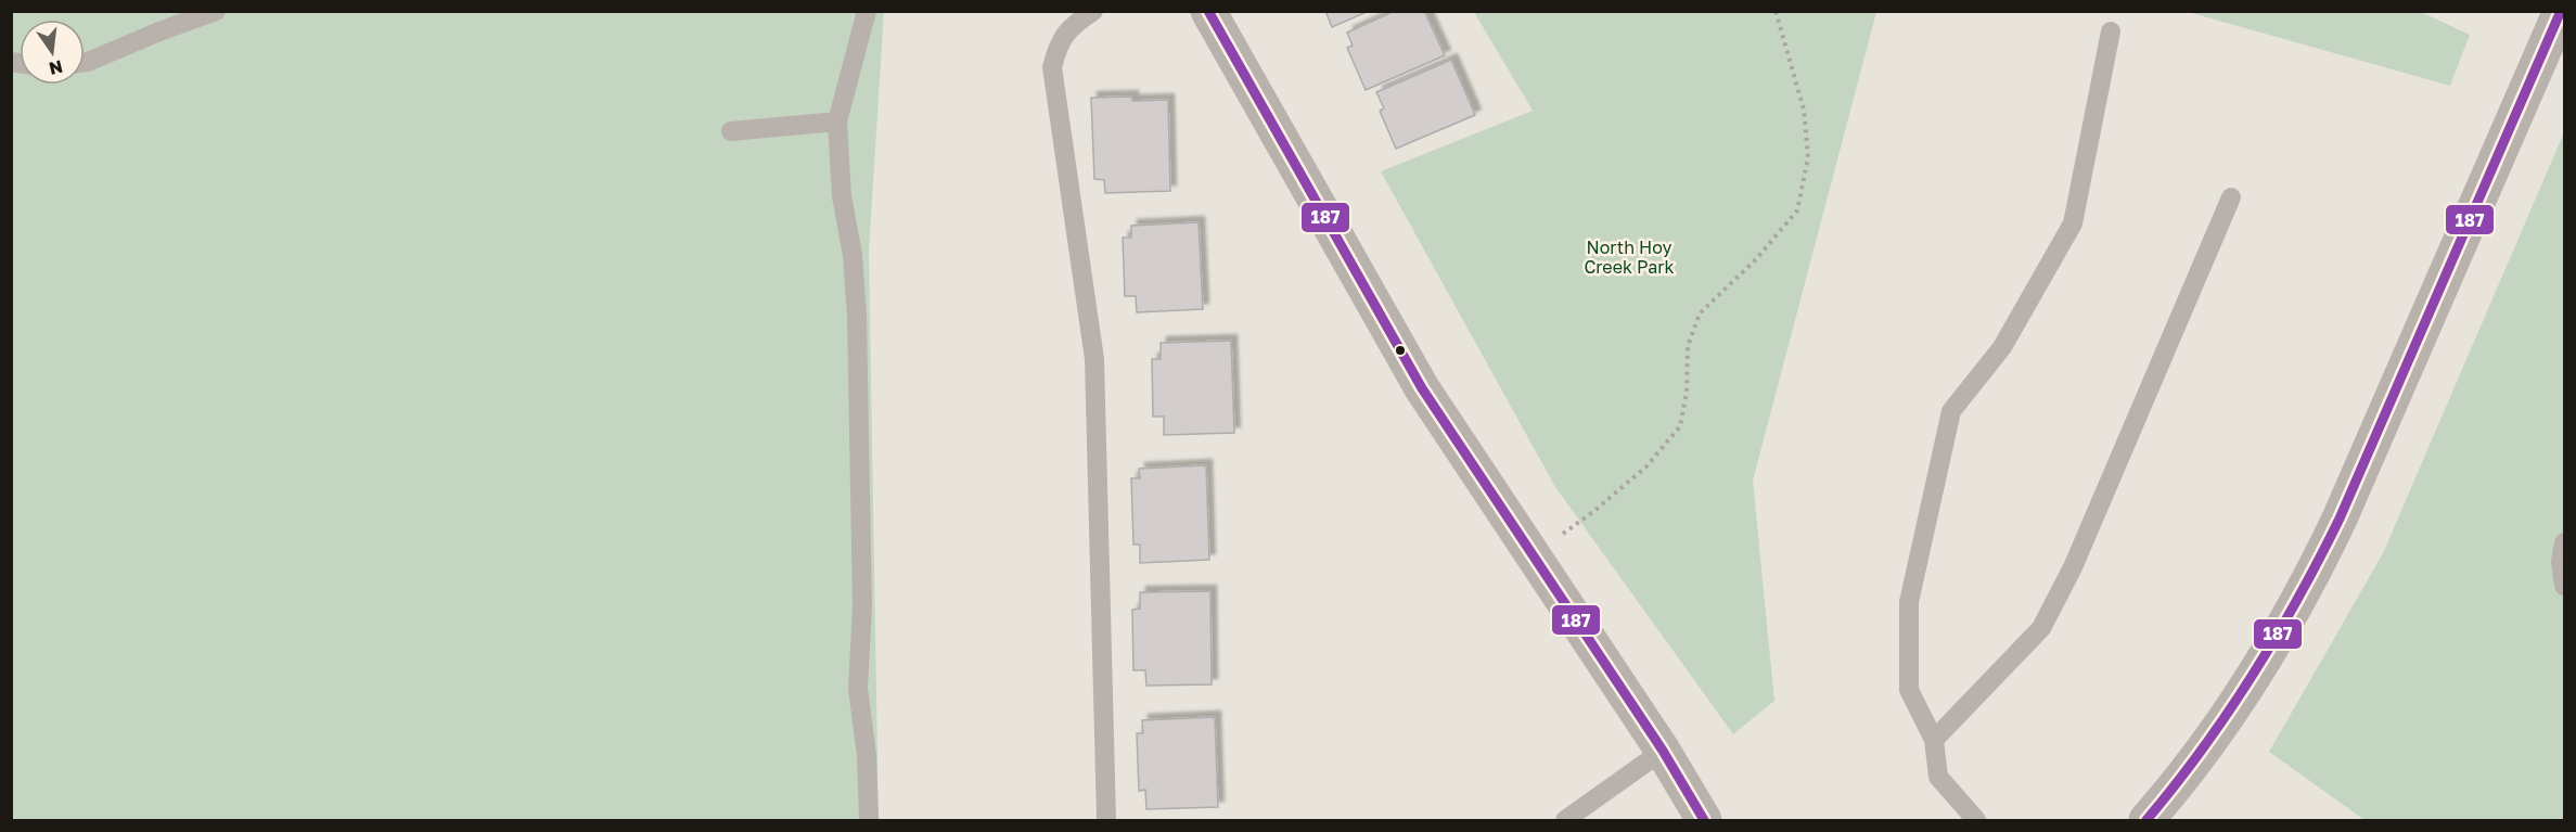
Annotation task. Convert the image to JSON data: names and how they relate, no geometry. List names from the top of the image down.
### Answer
{
  "parks": ["North Hoy Creek Park"],
  "lines": ["transit line 187"],
  "north": "bottom"
}
